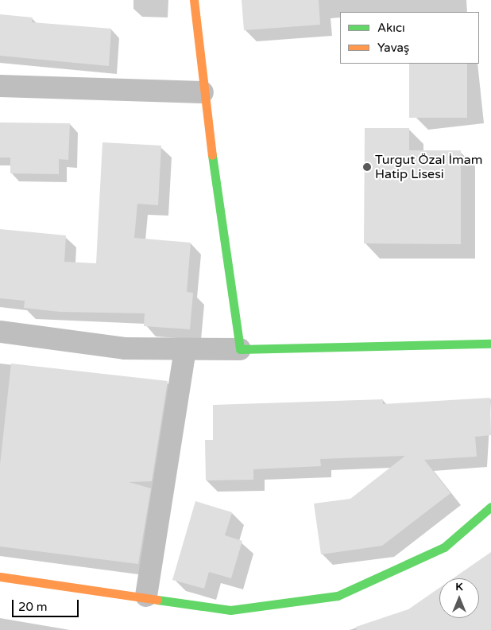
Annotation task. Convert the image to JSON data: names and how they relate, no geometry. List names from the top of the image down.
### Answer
{
  "places": ["Turgut Özal İmam Hatip Lisesi"],
  "legend": ["Akıcı", "Yavaş"],
  "scale_bar": "20 m",
  "north": "top"
}
